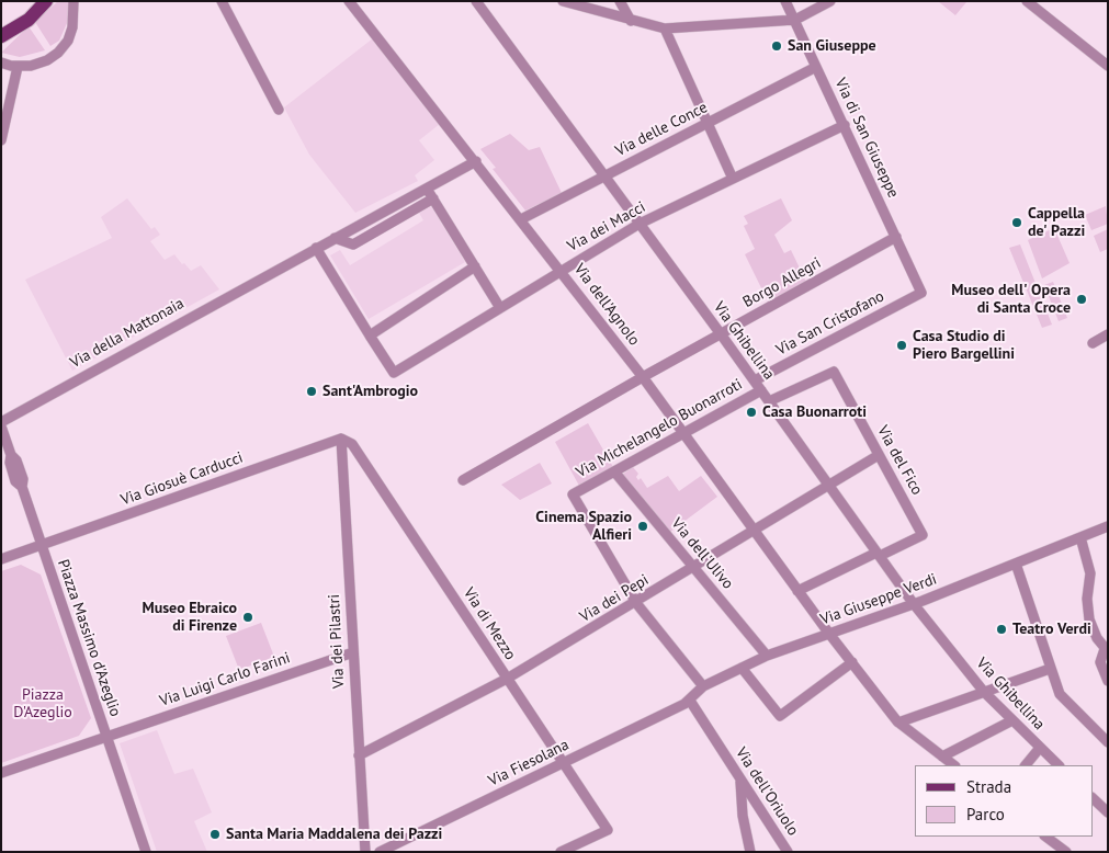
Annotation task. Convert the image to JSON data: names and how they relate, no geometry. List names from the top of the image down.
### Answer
{
  "streets": {
    "street": [
      "Via delle Conce",
      "Via di San Giuseppe",
      "Via dei Macci",
      "Borgo Allegri",
      "Via dell'Agnolo",
      "Via San Cristofano",
      "Via della Mattonaia",
      "Via Ghibellina",
      "Via Michelangelo Buonarroti",
      "Via del Fico",
      "Via Giosuè Carducci",
      "Via dell'Ulivo",
      "Via dei Pepi",
      "Via Giuseppe Verdi",
      "Via di Mezzo",
      "Piazza Massimo d'Azeglio",
      "Via dei Pilastri",
      "Via Luigi Carlo Farini",
      "Via Fiesolana",
      "Via dell'Oriuolo"
    ]
  },
  "crossings": [
    ["Via delle Conce", "Via di San Giuseppe"],
    ["Via delle Conce", "Via dell'Agnolo"],
    ["Via delle Conce", "Via Ghibellina"],
    ["Via di San Giuseppe", "Via dei Macci"],
    ["Via di San Giuseppe", "Borgo Allegri"],
    ["Via di San Giuseppe", "Via San Cristofano"],
    ["Via dei Macci", "Via dell'Agnolo"],
    ["Via dei Macci", "Via Ghibellina"],
    ["Borgo Allegri", "Via dell'Agnolo"],
    ["Borgo Allegri", "Via Ghibellina"],
    ["Via dell'Agnolo", "Via della Mattonaia"],
    ["Via dell'Agnolo", "Via Michelangelo Buonarroti"],
    ["Via dell'Agnolo", "Via dei Pepi"],
    ["Via dell'Agnolo", "Via Giuseppe Verdi"],
    ["Via San Cristofano", "Via Ghibellina"],
    ["Via Ghibellina", "Via Michelangelo Buonarroti"],
    ["Via Ghibellina", "Via del Fico"],
    ["Via Ghibellina", "Via dei Pepi"],
    ["Via Ghibellina", "Via Giuseppe Verdi"],
    ["Via Michelangelo Buonarroti", "Via dell'Ulivo"],
    ["Via Michelangelo Buonarroti", "Via dei Pepi"],
    ["Via del Fico", "Via dei Pepi"],
    ["Via Giosuè Carducci", "Via di Mezzo"],
    ["Via Giosuè Carducci", "Piazza Massimo d'Azeglio"],
    ["Via Giosuè Carducci", "Via dei Pilastri"],
    ["Via dell'Ulivo", "Via dei Pepi"],
    ["Via dell'Ulivo", "Via Giuseppe Verdi"],
    ["Via dei Pepi", "Via di Mezzo"],
    ["Via dei Pepi", "Via dei Pilastri"],
    ["Via di Mezzo", "Via dei Pilastri"],
    ["Via di Mezzo", "Via Fiesolana"],
    ["Piazza Massimo d'Azeglio", "Via Luigi Carlo Farini"],
    ["Via dei Pilastri", "Via Luigi Carlo Farini"],
    ["Via Fiesolana", "Via dell'Oriuolo"]
  ],
  "parks": ["Piazza D'Azeglio"],
  "places": [
    "San Giuseppe",
    "Cappella de' Pazzi",
    "Museo dell' Opera di Santa Croce",
    "Casa Studio di Piero Bargellini",
    "Sant'Ambrogio",
    "Casa Buonarroti",
    "Cinema Spazio Alfieri",
    "Museo Ebraico di Firenze",
    "Teatro Verdi",
    "Santa Maria Maddalena dei Pazzi"
  ],
  "legend": ["Strada", "Parco"]
}
